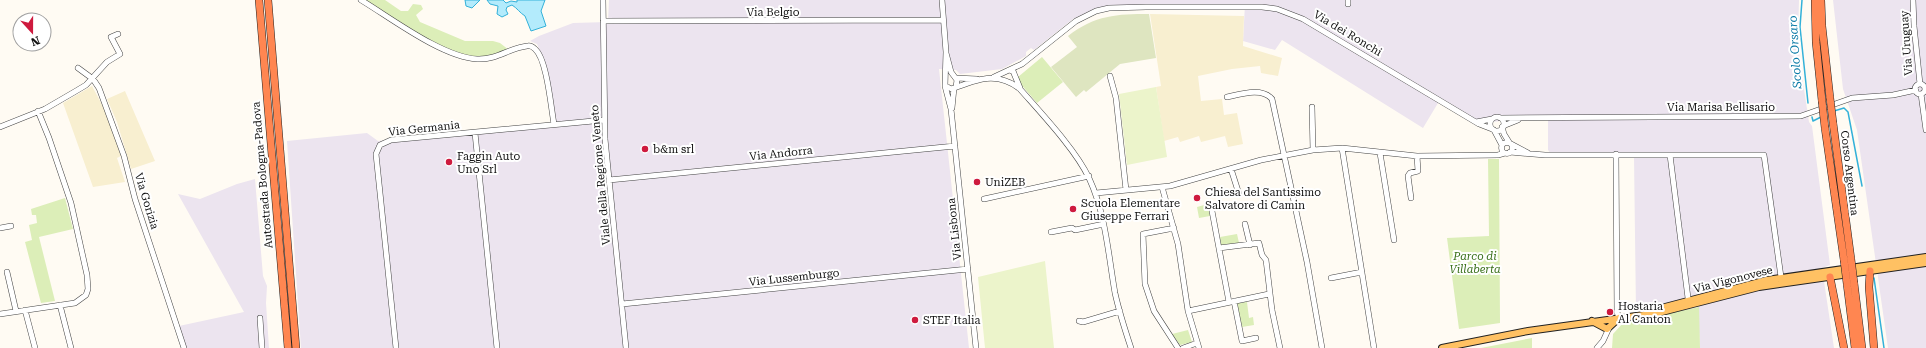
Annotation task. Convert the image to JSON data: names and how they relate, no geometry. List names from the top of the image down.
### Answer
{
  "streets": {
    "highway": ["Corso Argentina", "Autostrada Bologna-Padova"],
    "main road": ["Via Vigonovese"],
    "street": [
      "Via Belgio",
      "Via dei Ronchi",
      "Via Uruguay",
      "Via Marisa Bellisario",
      "Via Germania",
      "Via Andorra",
      "Viale della Regione Veneto",
      "Via Gorizia",
      "Via Lisbona",
      "Via Lussemburgo"
    ]
  },
  "crossings": [
    ["Via Belgio", "Viale della Regione Veneto"],
    ["Via Belgio", "Via Lisbona"],
    ["Via dei Ronchi", "Via Marisa Bellisario"],
    ["Via Uruguay", "Via Marisa Bellisario"],
    ["Via Germania", "Viale della Regione Veneto"],
    ["Via Andorra", "Viale della Regione Veneto"],
    ["Via Andorra", "Via Lisbona"],
    ["Viale della Regione Veneto", "Via Lussemburgo"],
    ["Via Lisbona", "Via Lussemburgo"]
  ],
  "water": ["Scolo Orsaro"],
  "parks": ["Parco di Villaberta"],
  "places": [
    "b&m srl",
    "Faggin Auto Uno Srl",
    "UniZEB",
    "Chiesa del Santissimo Salvatore di Camin",
    "Scuola Elementare Giuseppe Ferrari",
    "Hostaria Al Canton",
    "STEF Italia"
  ],
  "north": "bottom"
}
